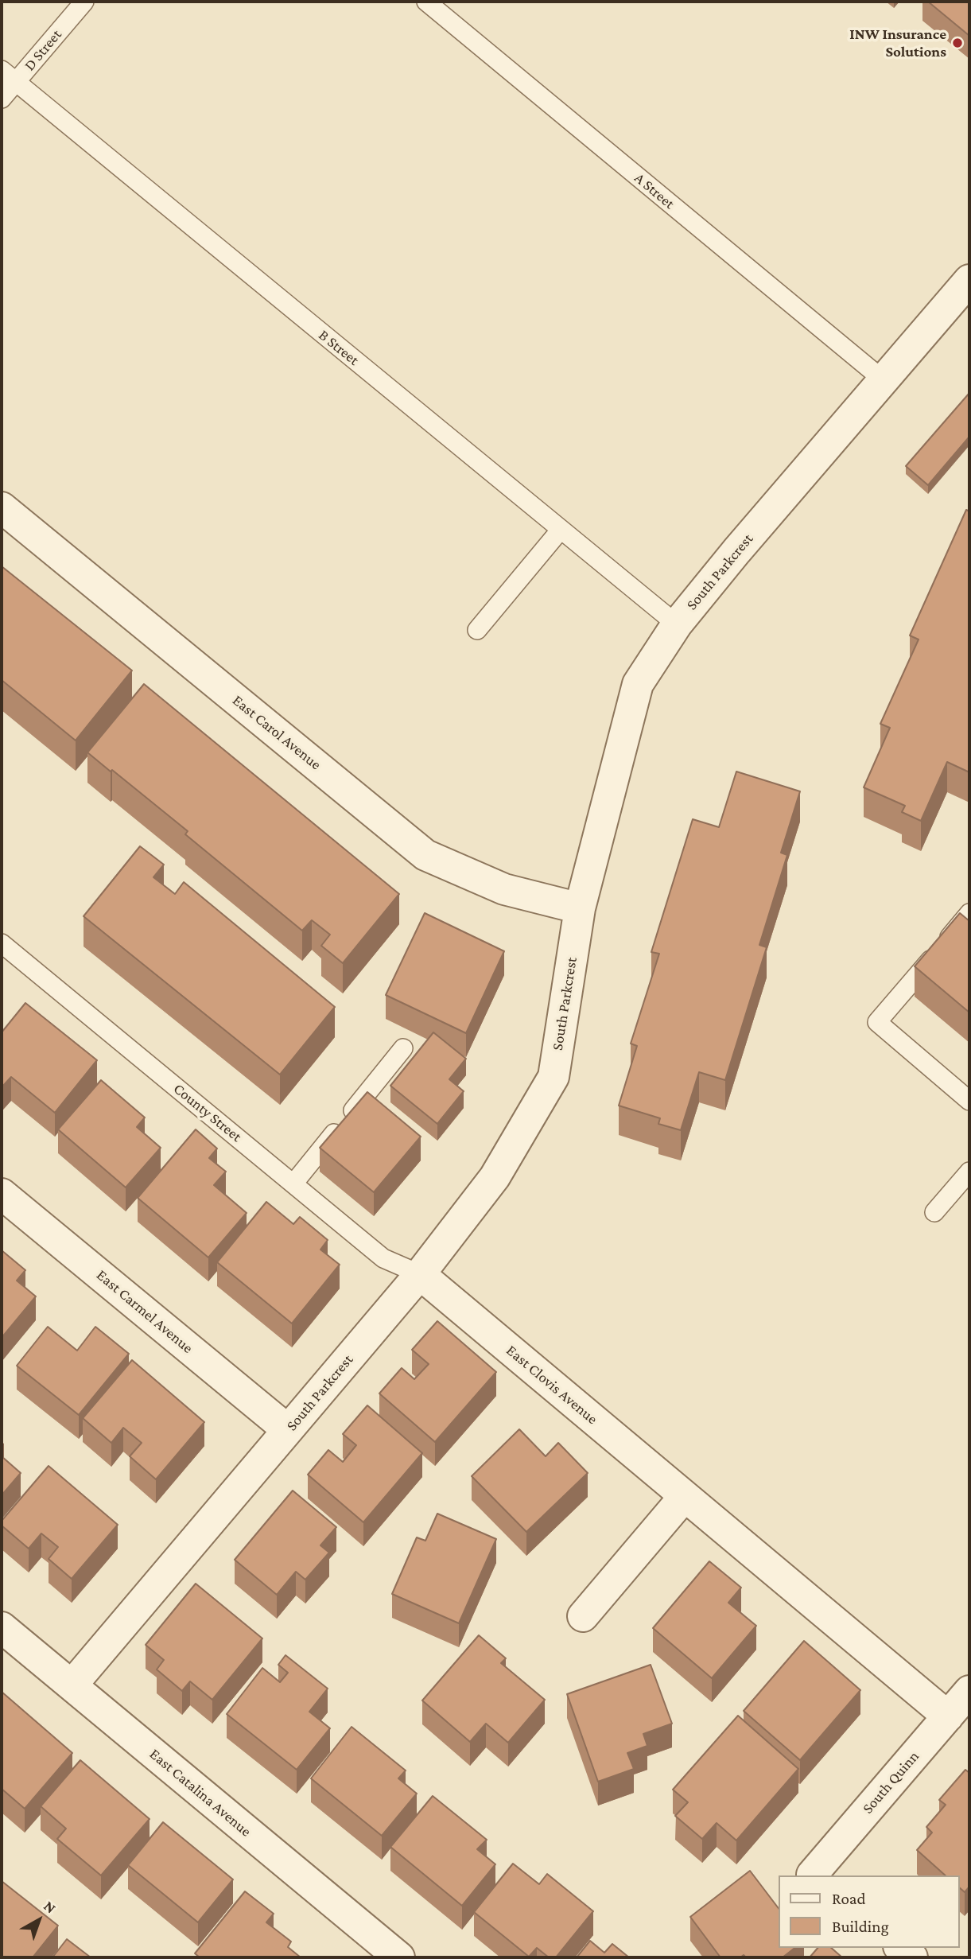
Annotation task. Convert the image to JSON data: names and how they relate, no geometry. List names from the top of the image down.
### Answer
{
  "streets": {
    "street": [
      "South Parkcrest",
      "East Carol Avenue",
      "East Carmel Avenue",
      "East Clovis Avenue",
      "South Quinn",
      "East Catalina Avenue"
    ],
    "lane": [
      "D Street",
      "A Street",
      "B Street",
      "County Street"
    ]
  },
  "crossings": [
    ["D Street", "B Street"],
    ["A Street", "South Parkcrest"],
    ["B Street", "South Parkcrest"],
    ["South Parkcrest", "East Carol Avenue"],
    ["South Parkcrest", "County Street"],
    ["South Parkcrest", "East Carmel Avenue"],
    ["South Parkcrest", "East Clovis Avenue"],
    ["South Parkcrest", "East Catalina Avenue"],
    ["County Street", "East Clovis Avenue"],
    ["East Clovis Avenue", "South Quinn"]
  ],
  "places": ["INW Insurance Solutions"],
  "legend": ["Road", "Building"],
  "north": "top right"
}
